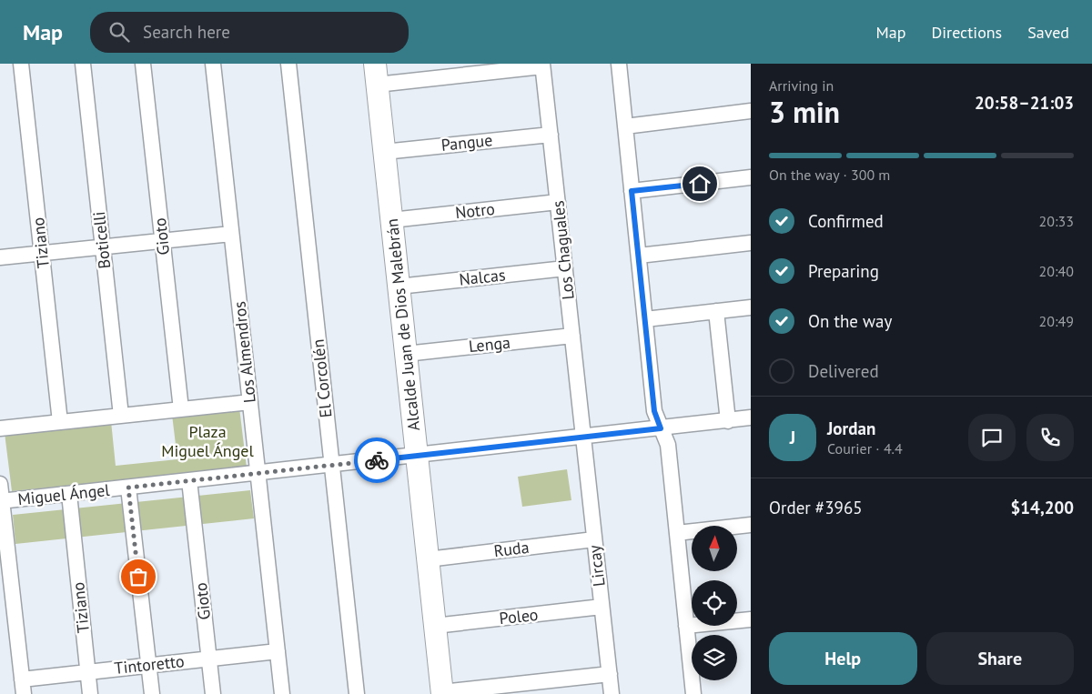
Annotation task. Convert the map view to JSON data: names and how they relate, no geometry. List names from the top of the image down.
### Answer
{
  "streets": {
    "street": [
      "Pangue",
      "Notro",
      "Gioto",
      "Boticelli",
      "Tiziano",
      "Los Chaguales",
      "Nalcas",
      "Alcalde Juan de Dios Malebrán",
      "Lenga",
      "Los Almendros",
      "El Corcolén",
      "Miguel Ángel",
      "Ruda",
      "Lircay",
      "Poleo",
      "Tintoretto"
    ]
  },
  "crossings": [
    ["Pangue", "Los Chaguales"],
    ["Pangue", "Alcalde Juan de Dios Malebrán"],
    ["Notro", "Los Chaguales"],
    ["Notro", "Alcalde Juan de Dios Malebrán"],
    ["Gioto", "Miguel Ángel"],
    ["Gioto", "Tintoretto"],
    ["Tiziano", "Miguel Ángel"],
    ["Tiziano", "Tintoretto"],
    ["Los Chaguales", "Nalcas"],
    ["Los Chaguales", "Lenga"],
    ["Los Chaguales", "Miguel Ángel"],
    ["Los Chaguales", "Lircay"],
    ["Nalcas", "Alcalde Juan de Dios Malebrán"],
    ["Alcalde Juan de Dios Malebrán", "Lenga"],
    ["Alcalde Juan de Dios Malebrán", "Miguel Ángel"],
    ["Alcalde Juan de Dios Malebrán", "Ruda"],
    ["Alcalde Juan de Dios Malebrán", "Poleo"],
    ["Los Almendros", "Miguel Ángel"],
    ["Los Almendros", "Tintoretto"],
    ["El Corcolén", "Miguel Ángel"],
    ["Miguel Ángel", "Lircay"],
    ["Ruda", "Lircay"],
    ["Lircay", "Poleo"]
  ],
  "parks": ["Plaza Miguel Ángel"],
  "north": "top",
  "page": {
    "header": "Map",
    "search": "Search here",
    "nav": ["Map", "Directions", "Saved"],
    "heading": ["3 min", "Arriving in", "20:58–21:03"],
    "panel": [
      "Jordan",
      "Courier · 4.4",
      "Order #3965",
      "$14,200"
    ],
    "bar": "On the way · 300 m",
    "list": [
      ["Confirmed", "20:33"],
      ["Preparing", "20:40"],
      ["On the way", "20:49"],
      "Delivered"
    ],
    "round": "J",
    "buttons": ["Help", "Share"]
  }
}
